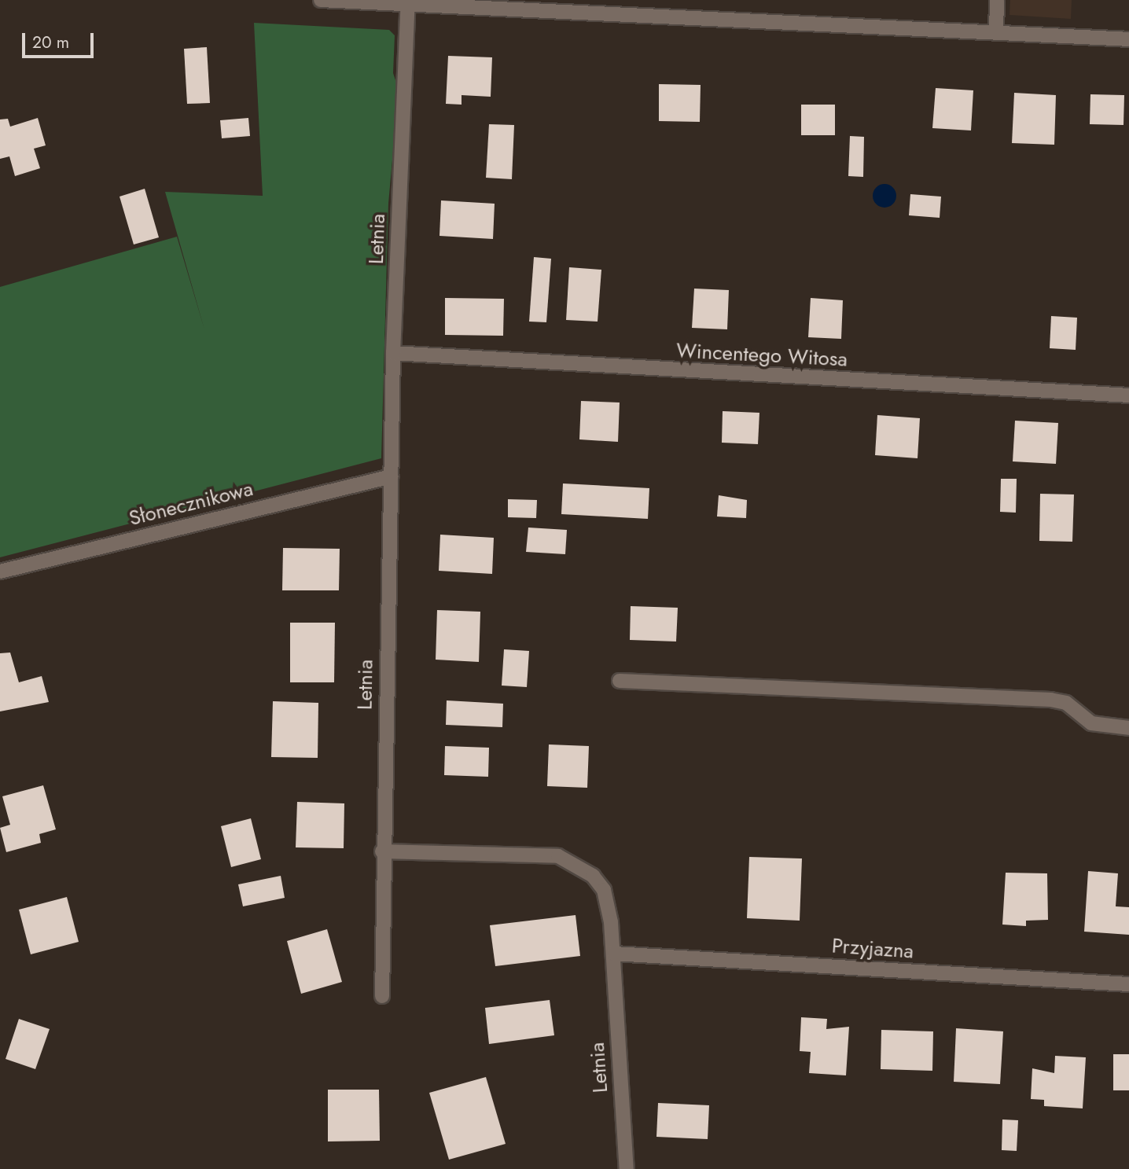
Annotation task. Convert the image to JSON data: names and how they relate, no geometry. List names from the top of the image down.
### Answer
{
  "streets": {
    "street": [
      "Letnia",
      "Wincentego Witosa",
      "Słonecznikowa",
      "Przyjazna"
    ]
  },
  "crossings": [
    ["Letnia", "Wincentego Witosa"],
    ["Letnia", "Słonecznikowa"],
    ["Letnia", "Przyjazna"]
  ],
  "scale_bar": "20 m"
}
